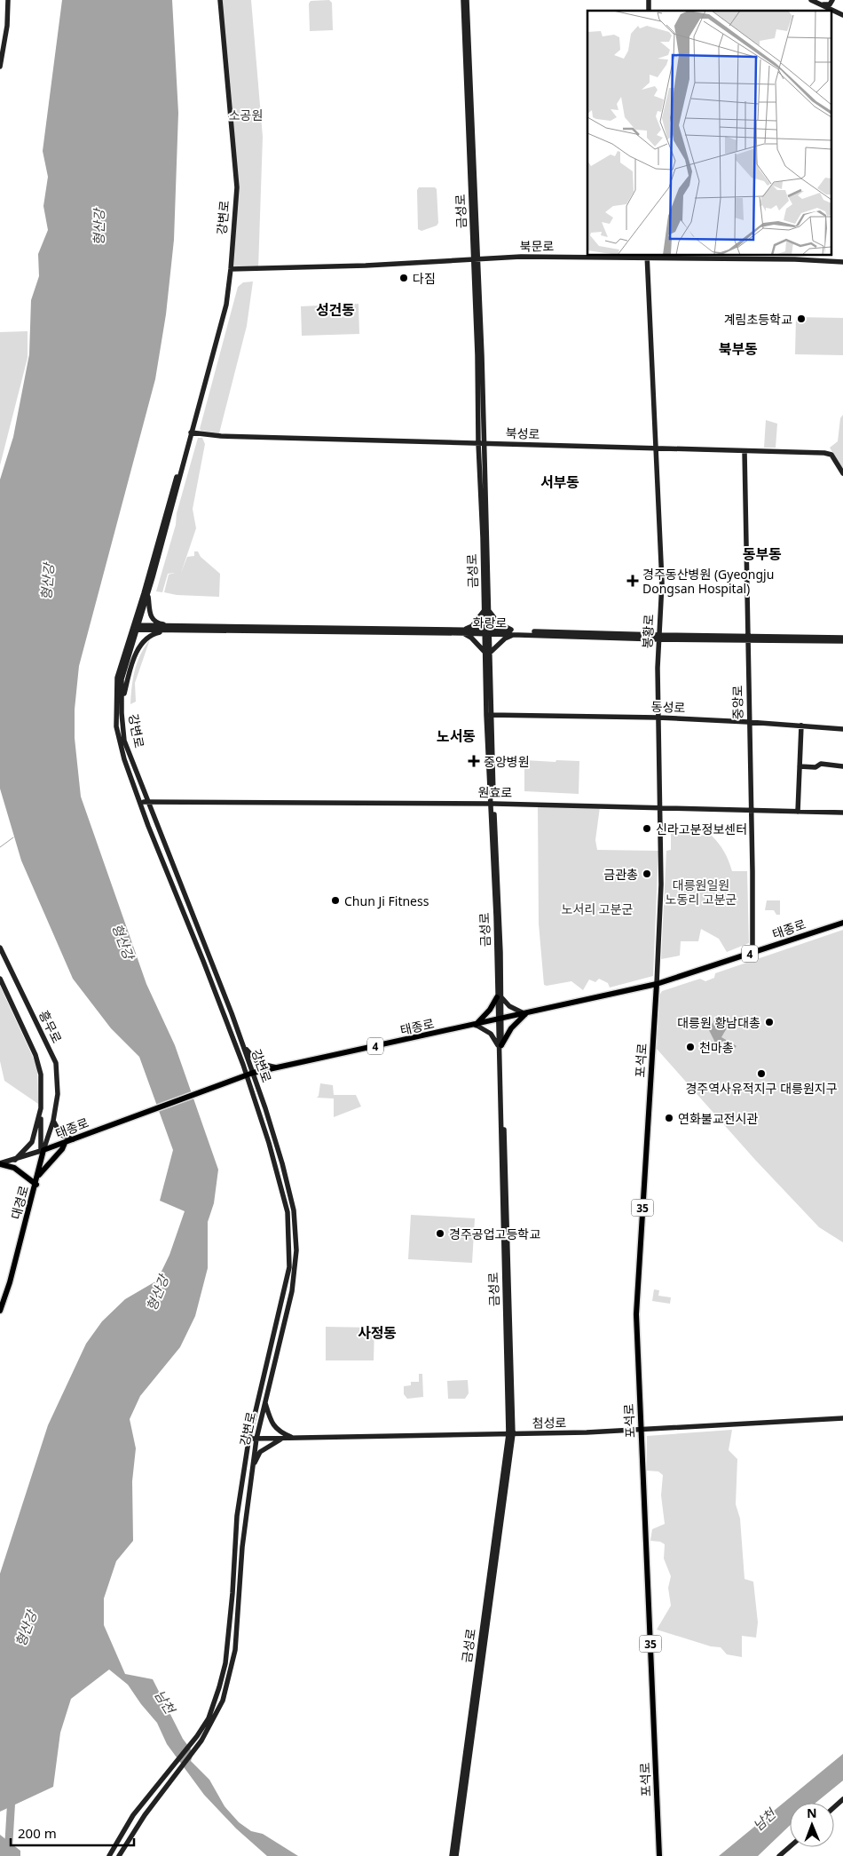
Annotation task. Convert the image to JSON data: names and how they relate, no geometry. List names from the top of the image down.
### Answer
{
  "streets": {
    "main road": [
      "태종로",
      "4",
      "포석로",
      "대경로",
      "35"
    ],
    "street": [
      "금성로",
      "강변로",
      "북문로",
      "북성로",
      "화랑로",
      "봉황로",
      "중앙로",
      "동성로",
      "원효로",
      "흥무로",
      "첨성로"
    ]
  },
  "crossings": [
    ["금성로", "북문로"],
    ["금성로", "북성로"],
    ["금성로", "화랑로"],
    ["금성로", "동성로"],
    ["금성로", "원효로"],
    ["금성로", "태종로"],
    ["금성로", "첨성로"],
    ["강변로", "북문로"],
    ["강변로", "북성로"],
    ["강변로", "화랑로"],
    ["강변로", "원효로"],
    ["강변로", "태종로"],
    ["강변로", "첨성로"],
    ["북문로", "봉황로"],
    ["북성로", "봉황로"],
    ["북성로", "중앙로"],
    ["화랑로", "봉황로"],
    ["화랑로", "중앙로"],
    ["봉황로", "동성로"],
    ["봉황로", "원효로"],
    ["봉황로", "태종로"],
    ["봉황로", "포석로"],
    ["중앙로", "동성로"],
    ["중앙로", "원효로"],
    ["중앙로", "태종로"],
    ["태종로", "흥무로"],
    ["태종로", "포석로"],
    ["태종로", "대경로"],
    ["흥무로", "대경로"],
    ["포석로", "첨성로"]
  ],
  "districts": [
    "성건동",
    "북부동",
    "서부동",
    "동부동",
    "노서동",
    "사정동"
  ],
  "water": ["형산강", "남천"],
  "parks": ["소공원", "대릉원일원 노동리 고분군", "노서리 고분군"],
  "places": {
    "other": [
      "다짐",
      "계림초등학교",
      "신라고분정보센터",
      "금관총",
      "Chun Ji Fitness",
      "대릉원 황남대총",
      "천마총",
      "경주역사유적지구 대릉원지구",
      "연화불교전시관",
      "경주공업고등학교"
    ],
    "health": ["경주동산병원 (Gyeongju Dongsan Hospital)", "중앙병원"]
  },
  "scale_bar": "200 m",
  "north": "top"
}
